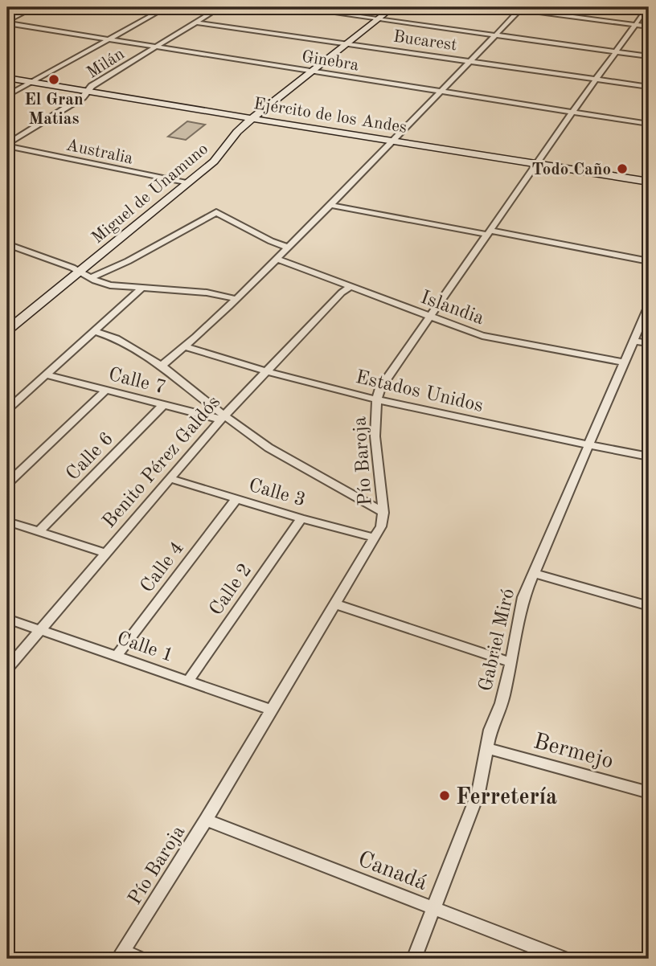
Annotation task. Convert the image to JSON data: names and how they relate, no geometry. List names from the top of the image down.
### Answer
{
  "streets": {
    "street": [
      "Bucarest",
      "Ginebra",
      "Milán",
      "Ejército de los Andes",
      "Australia",
      "Miguel de Unamuno",
      "Islandia",
      "Calle 7",
      "Estados Unidos",
      "Calle 6",
      "Benito Pérez Galdós",
      "Pío Baroja",
      "Calle 3",
      "Calle 4",
      "Calle 2",
      "Gabriel Miró",
      "Calle 1",
      "Bermejo",
      "Canadá"
    ]
  },
  "crossings": [
    ["Bucarest", "Milán"],
    ["Bucarest", "Miguel de Unamuno"],
    ["Bucarest", "Pío Baroja"],
    ["Ginebra", "Milán"],
    ["Ginebra", "Miguel de Unamuno"],
    ["Ginebra", "Pío Baroja"],
    ["Milán", "Ejército de los Andes"],
    ["Milán", "Australia"],
    ["Ejército de los Andes", "Miguel de Unamuno"],
    ["Ejército de los Andes", "Pío Baroja"],
    ["Australia", "Miguel de Unamuno"],
    ["Islandia", "Benito Pérez Galdós"],
    ["Islandia", "Pío Baroja"],
    ["Islandia", "Gabriel Miró"],
    ["Calle 7", "Calle 6"],
    ["Calle 7", "Benito Pérez Galdós"],
    ["Estados Unidos", "Benito Pérez Galdós"],
    ["Estados Unidos", "Pío Baroja"],
    ["Estados Unidos", "Gabriel Miró"],
    ["Benito Pérez Galdós", "Calle 3"],
    ["Benito Pérez Galdós", "Calle 1"],
    ["Pío Baroja", "Calle 3"],
    ["Pío Baroja", "Calle 1"],
    ["Pío Baroja", "Canadá"],
    ["Calle 3", "Calle 4"],
    ["Calle 3", "Calle 2"],
    ["Calle 4", "Calle 1"],
    ["Calle 2", "Calle 1"],
    ["Gabriel Miró", "Bermejo"],
    ["Gabriel Miró", "Canadá"]
  ],
  "places": ["El Gran Matias", "Todo Caño", "Ferretería"]
}
